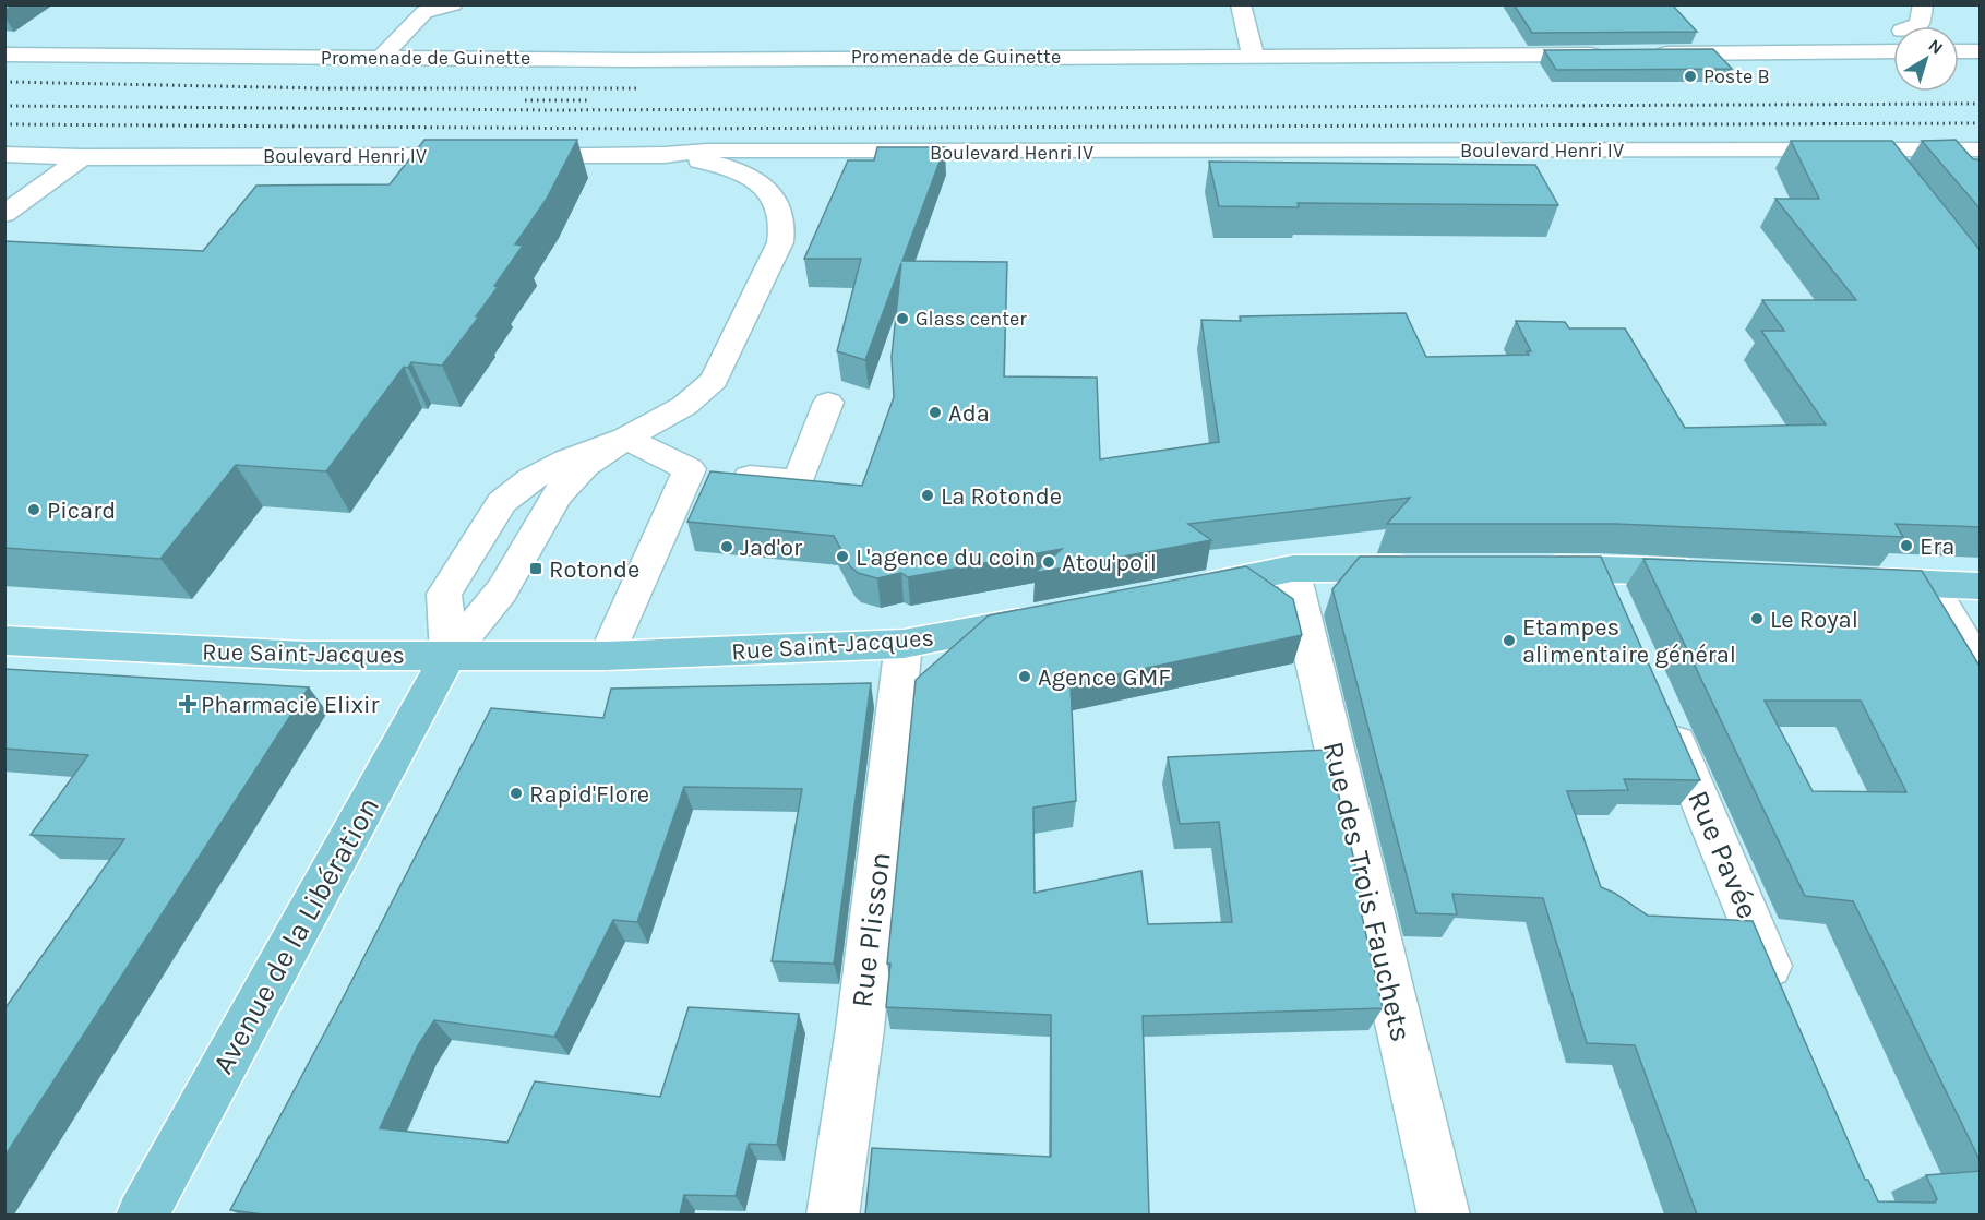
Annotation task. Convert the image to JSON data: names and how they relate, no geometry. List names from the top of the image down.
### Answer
{
  "streets": {
    "main road": ["Rue Saint-Jacques", "Avenue de la Libération"],
    "street": [
      "Promenade de Guinette",
      "Boulevard Henri IV",
      "Rue Pavée",
      "Rue des Trois Fauchets",
      "Rue Plisson"
    ]
  },
  "crossings": [
    ["Rue Saint-Jacques", "Rue Plisson"],
    ["Rue Saint-Jacques", "Avenue de la Libération"]
  ],
  "places": {
    "other": [
      "Poste B",
      "Glass center",
      "Ada",
      "La Rotonde",
      "Picard",
      "Era",
      "Jad'or",
      "L'agence du coin",
      "Atou'poil",
      "Le Royal",
      "Etampes alimentaire général",
      "Agence GMF",
      "Rapid'Flore"
    ],
    "transit": ["Rotonde"],
    "health": ["Pharmacie Elixir"]
  },
  "north": "top right"
}
